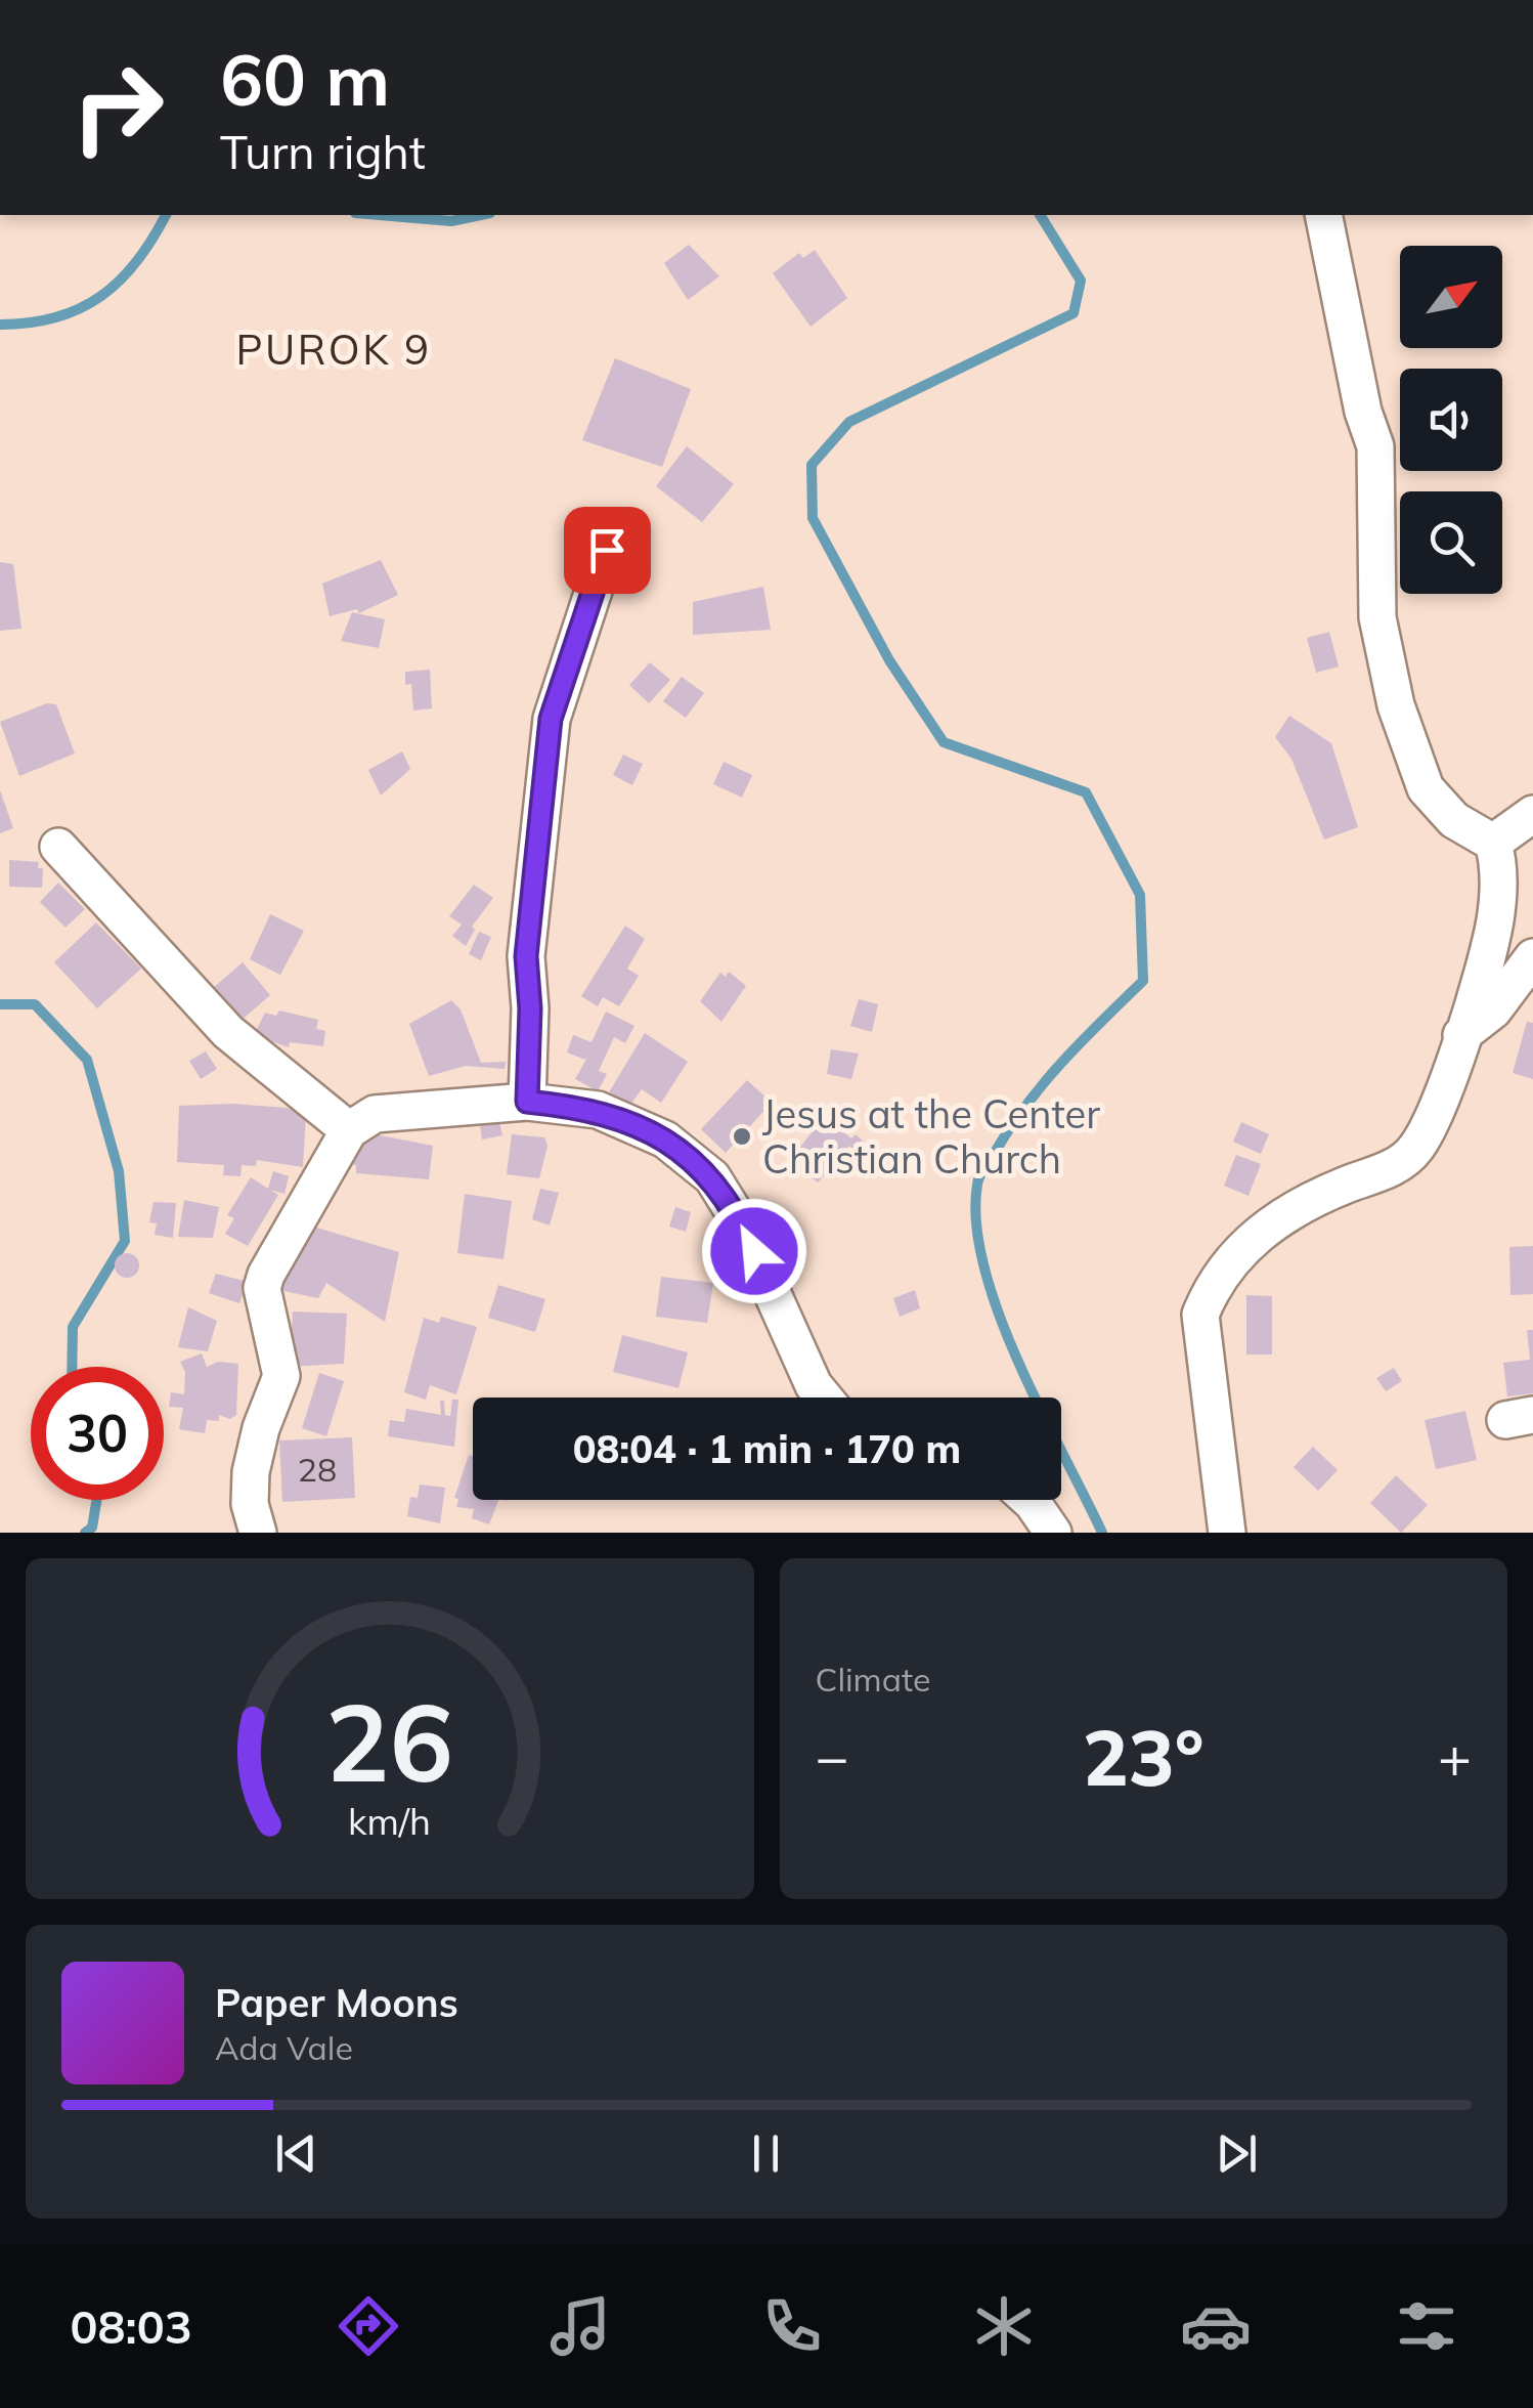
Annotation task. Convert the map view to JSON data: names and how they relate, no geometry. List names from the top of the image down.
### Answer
{
  "districts": ["PUROK 9"],
  "places": ["Jesus at the Center Christian Church"],
  "house_numbers": ["28"],
  "north": "top right",
  "page": {
    "turn": ["60 m", "Turn right"],
    "limit": "30",
    "trip": "08:04 · 1 min · 170 m",
    "tile": "Climate",
    "heat": ["−", "23°", "+"],
    "song": ["Paper Moons", "Ada Vale"],
    "tabs": "08:03",
    "gauge": ["26", "km/h"]
  }
}
